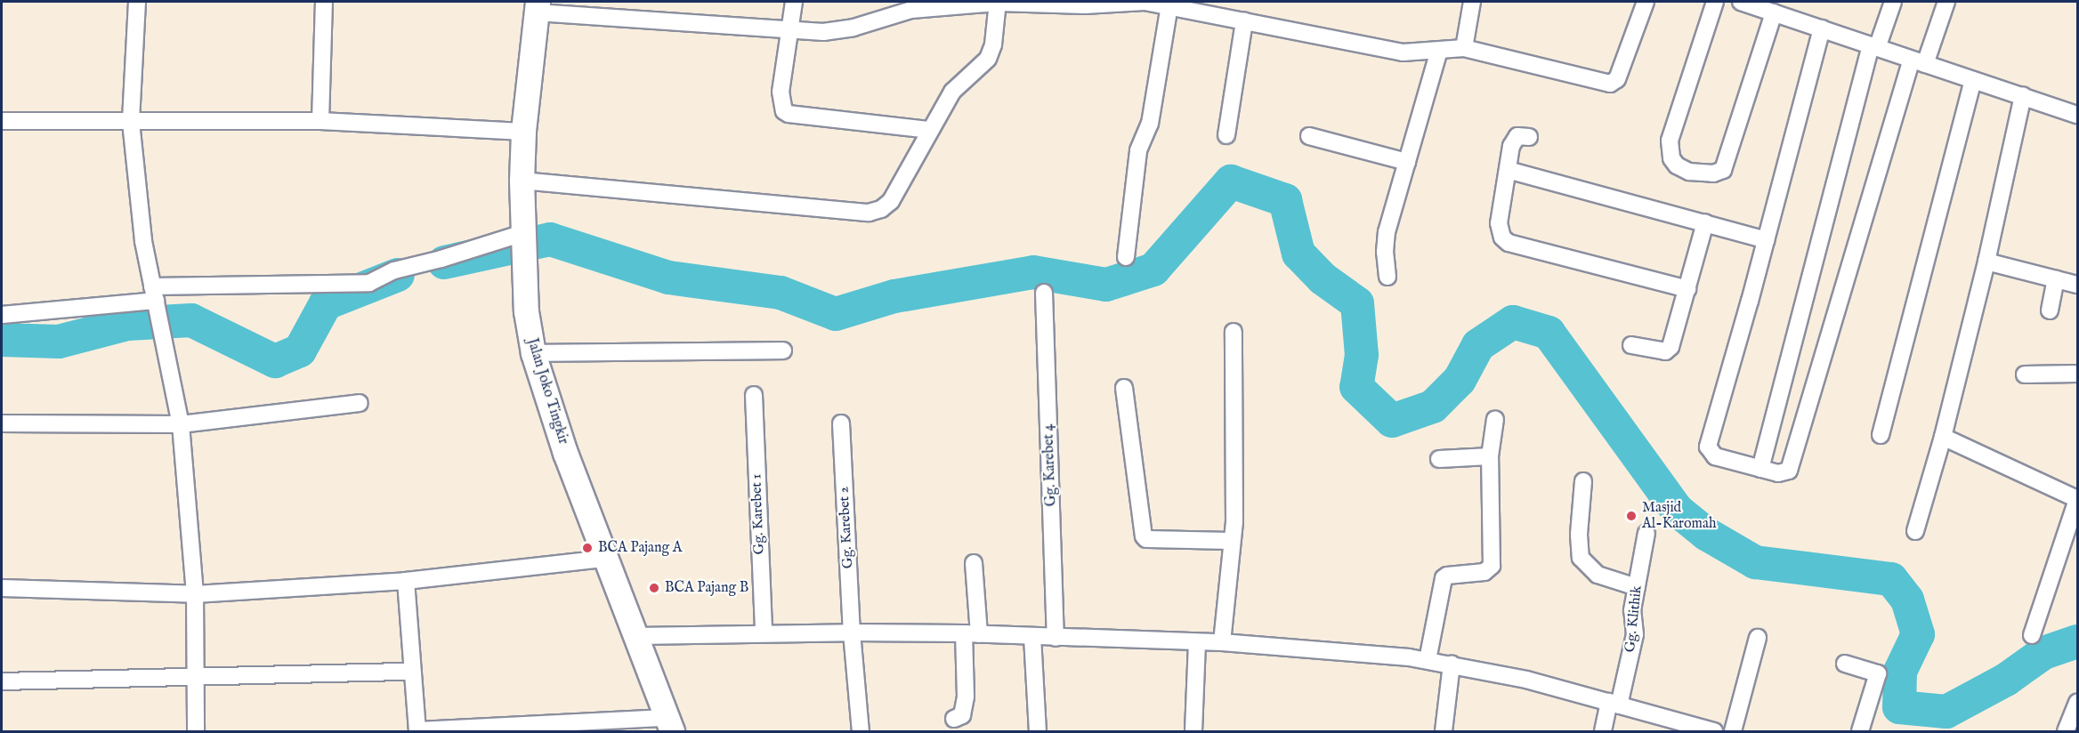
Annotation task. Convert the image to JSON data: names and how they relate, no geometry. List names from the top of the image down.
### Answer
{
  "streets": {
    "main road": ["Jalan Joko Tingkir"],
    "street": [
      "Gg. Karebet 4",
      "Gg. Karebet 1",
      "Gg. Karebet 2",
      "Gg. Klithik"
    ]
  },
  "places": ["Masjid Al-Karomah", "BCA Pajang A", "BCA Pajang B"]
}
